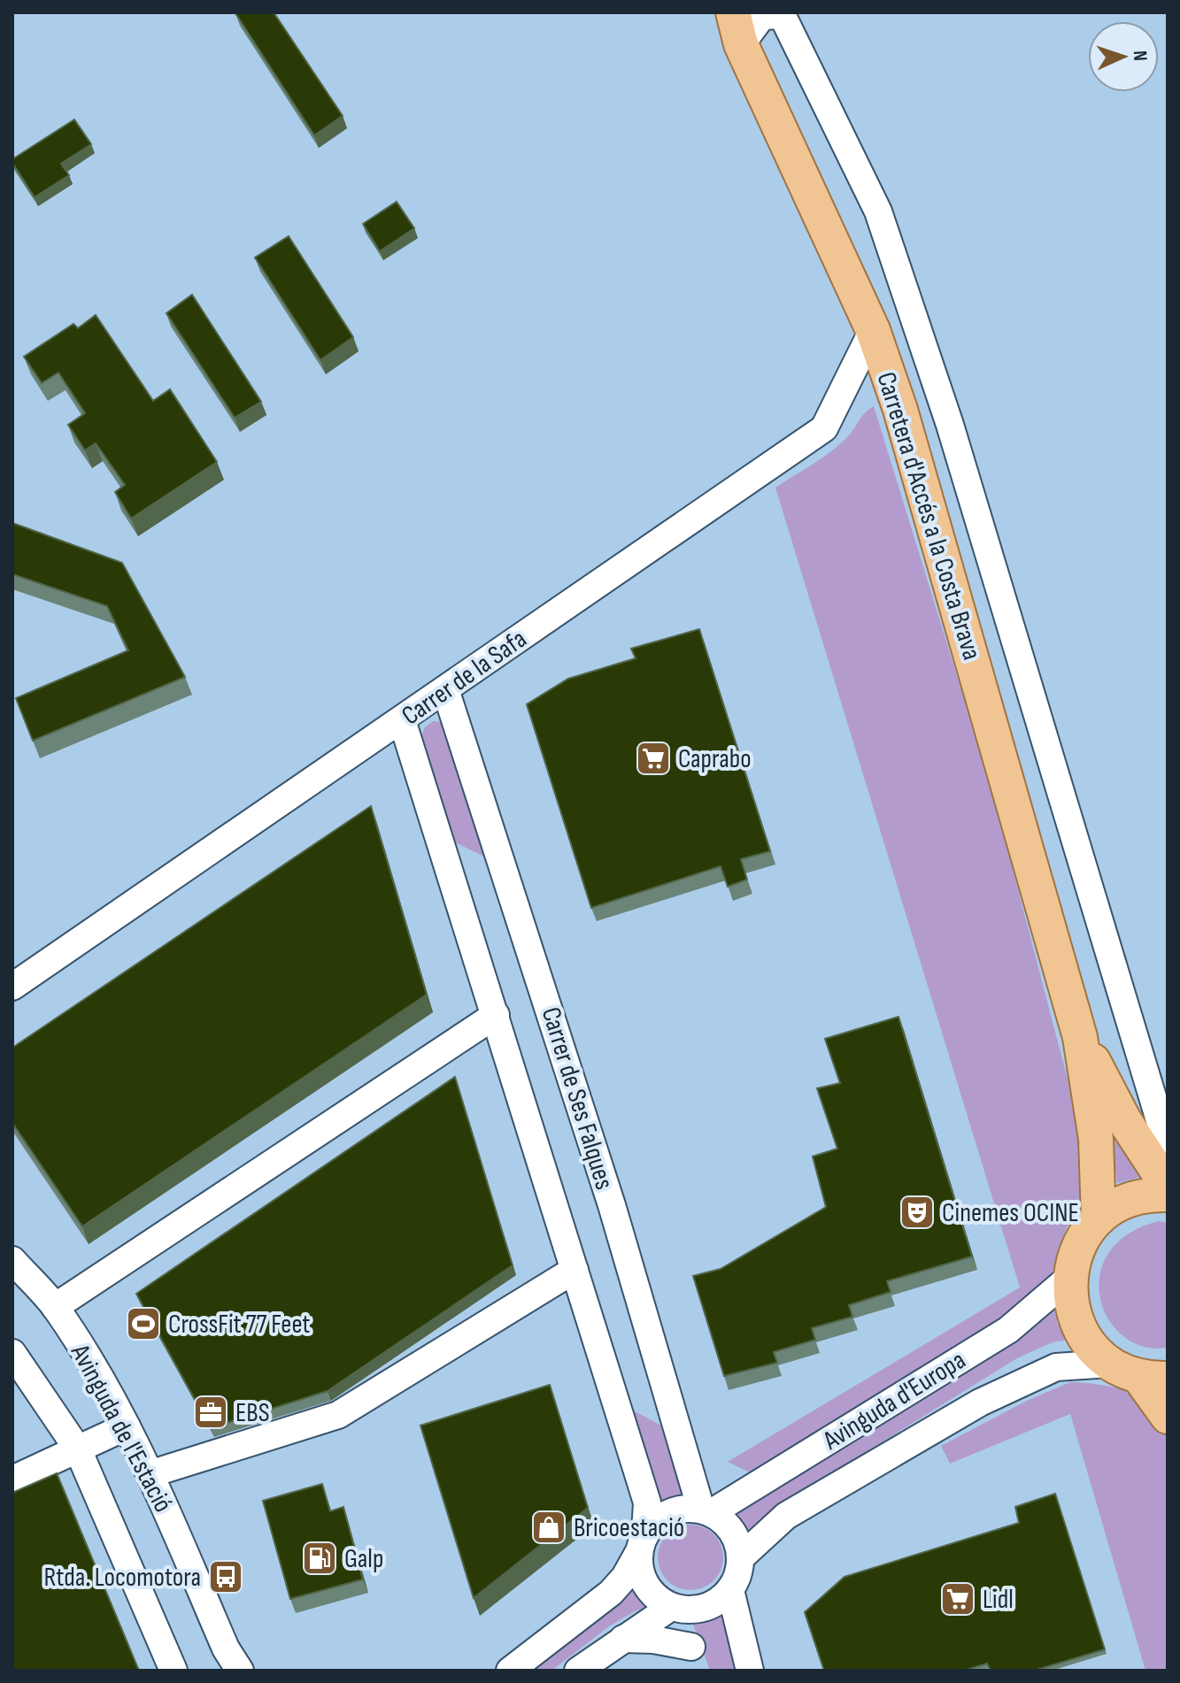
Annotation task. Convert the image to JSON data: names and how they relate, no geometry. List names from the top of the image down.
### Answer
{
  "streets": {
    "main road": ["Carretera d'Accés a la Costa Brava"],
    "street": [
      "Carrer de la Safa",
      "Carrer de Ses Falques",
      "Avinguda d'Europa",
      "Avinguda de l'Estació"
    ]
  },
  "crossings": [
    ["Carretera d'Accés a la Costa Brava", "Carrer de la Safa"],
    ["Carrer de la Safa", "Carrer de Ses Falques"],
    ["Carrer de Ses Falques", "Avinguda d'Europa"]
  ],
  "places": {
    "supermarket": ["Caprabo", "Lidl"],
    "theatre": ["Cinemes OCINE"],
    "sports": ["CrossFit 77 Feet"],
    "office": ["EBS"],
    "shop": ["Bricoestació"],
    "fuel station": ["Galp"],
    "bus stop": ["Rtda. Locomotora"]
  },
  "north": "right"
}
